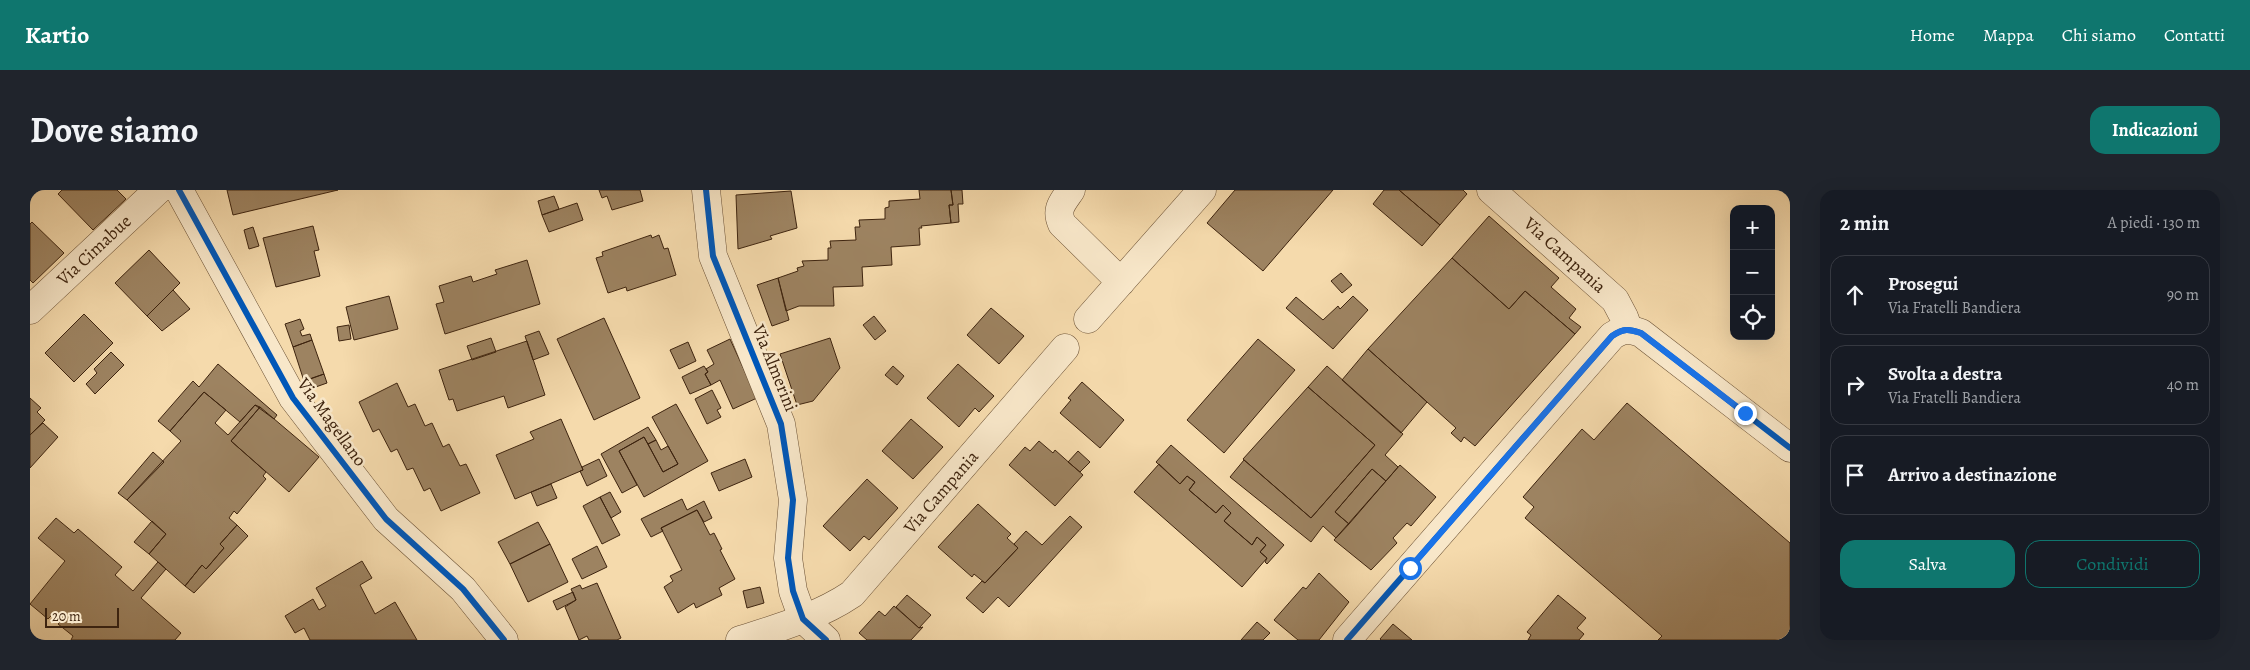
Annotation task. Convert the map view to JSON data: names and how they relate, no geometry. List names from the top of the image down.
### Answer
{
  "streets": {
    "street": [
      "Via Cimabue",
      "Via Campania",
      "Via Almerini",
      "Via Magellano"
    ]
  },
  "crossings": [
    ["Via Campania", "Via Almerini"]
  ],
  "scale_bar": "20 m",
  "page": {
    "header": "Kartio",
    "nav": [
      "Home",
      "Mappa",
      "Chi siamo",
      "Contatti"
    ],
    "title": "Dove siamo",
    "buttons": [
      "Indicazioni",
      ["Salva", "Condividi"]
    ],
    "heading": ["2 min", "A piedi · 130 m"],
    "map_buttons": ["+", "−"],
    "list": [
      ["Prosegui", "Via Fratelli Bandiera", "90 m"],
      ["Svolta a destra", "Via Fratelli Bandiera", "40 m"],
      "Arrivo a destinazione"
    ],
    "scale": "20 m"
  }
}
